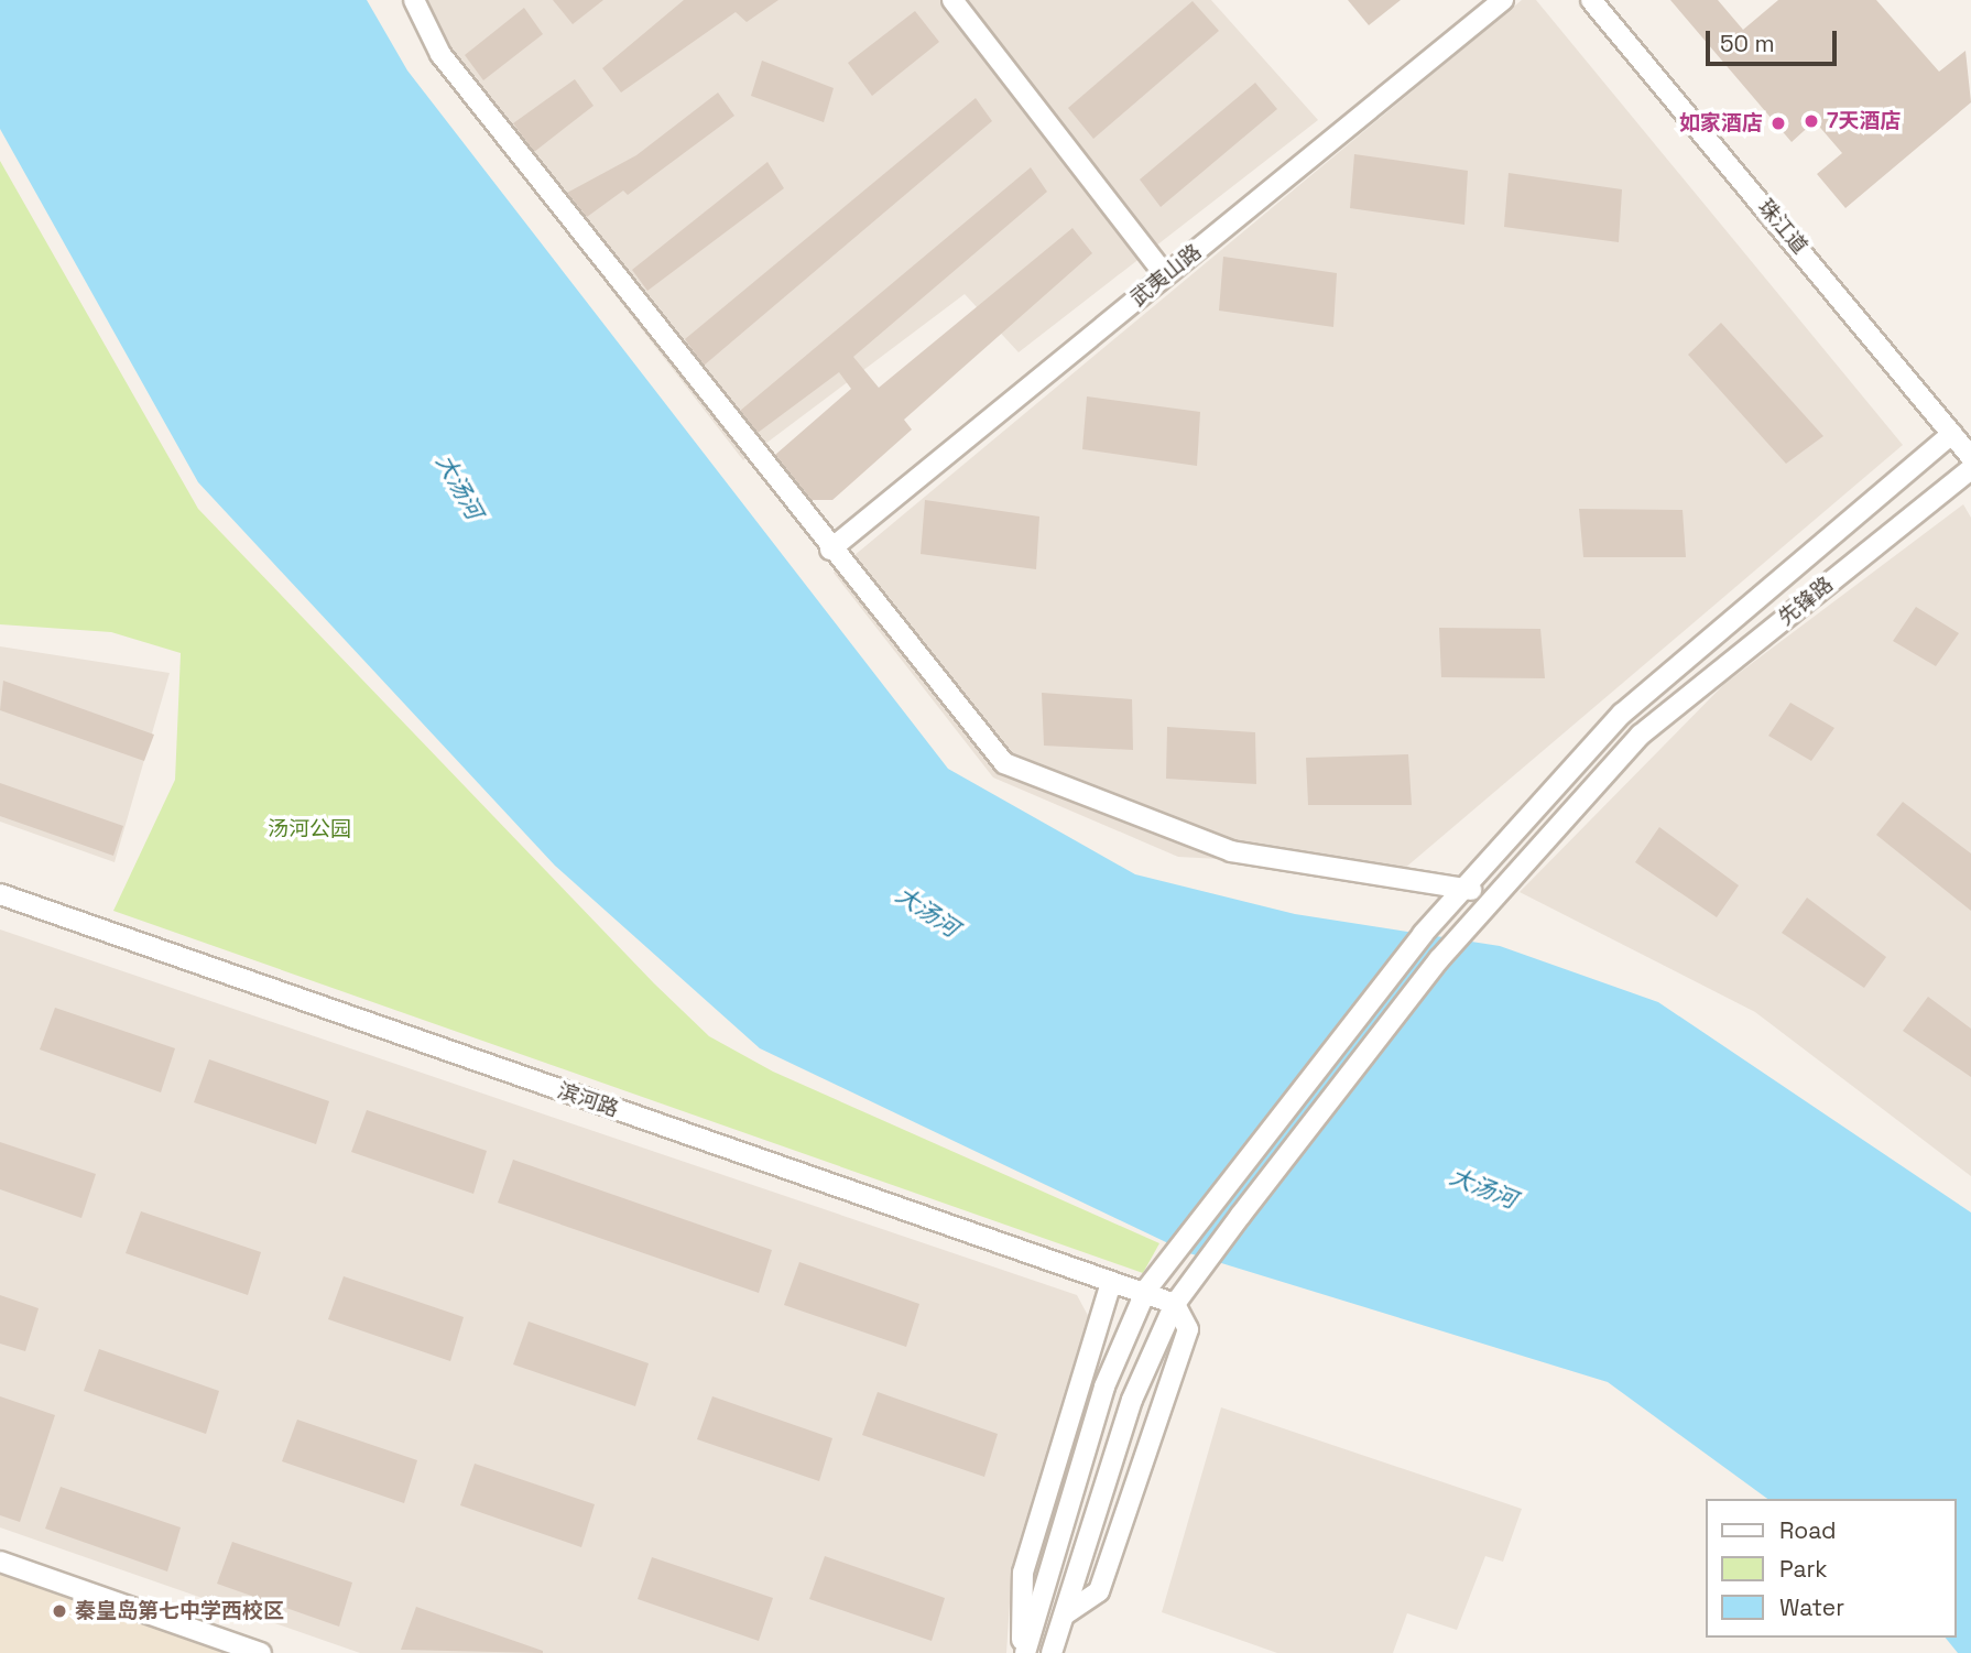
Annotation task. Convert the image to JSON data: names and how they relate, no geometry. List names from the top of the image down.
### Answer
{
  "streets": {
    "street": [
      "珠江道",
      "武夷山路",
      "先锋路",
      "滨河路"
    ]
  },
  "crossings": [
    ["先锋路", "滨河路"]
  ],
  "water": ["大汤河"],
  "parks": ["汤河公园"],
  "places": ["7天酒店", "如家酒店", "秦皇岛第七中学西校区"],
  "legend": ["Road", "Park", "Water"],
  "scale_bar": "50 m"
}
